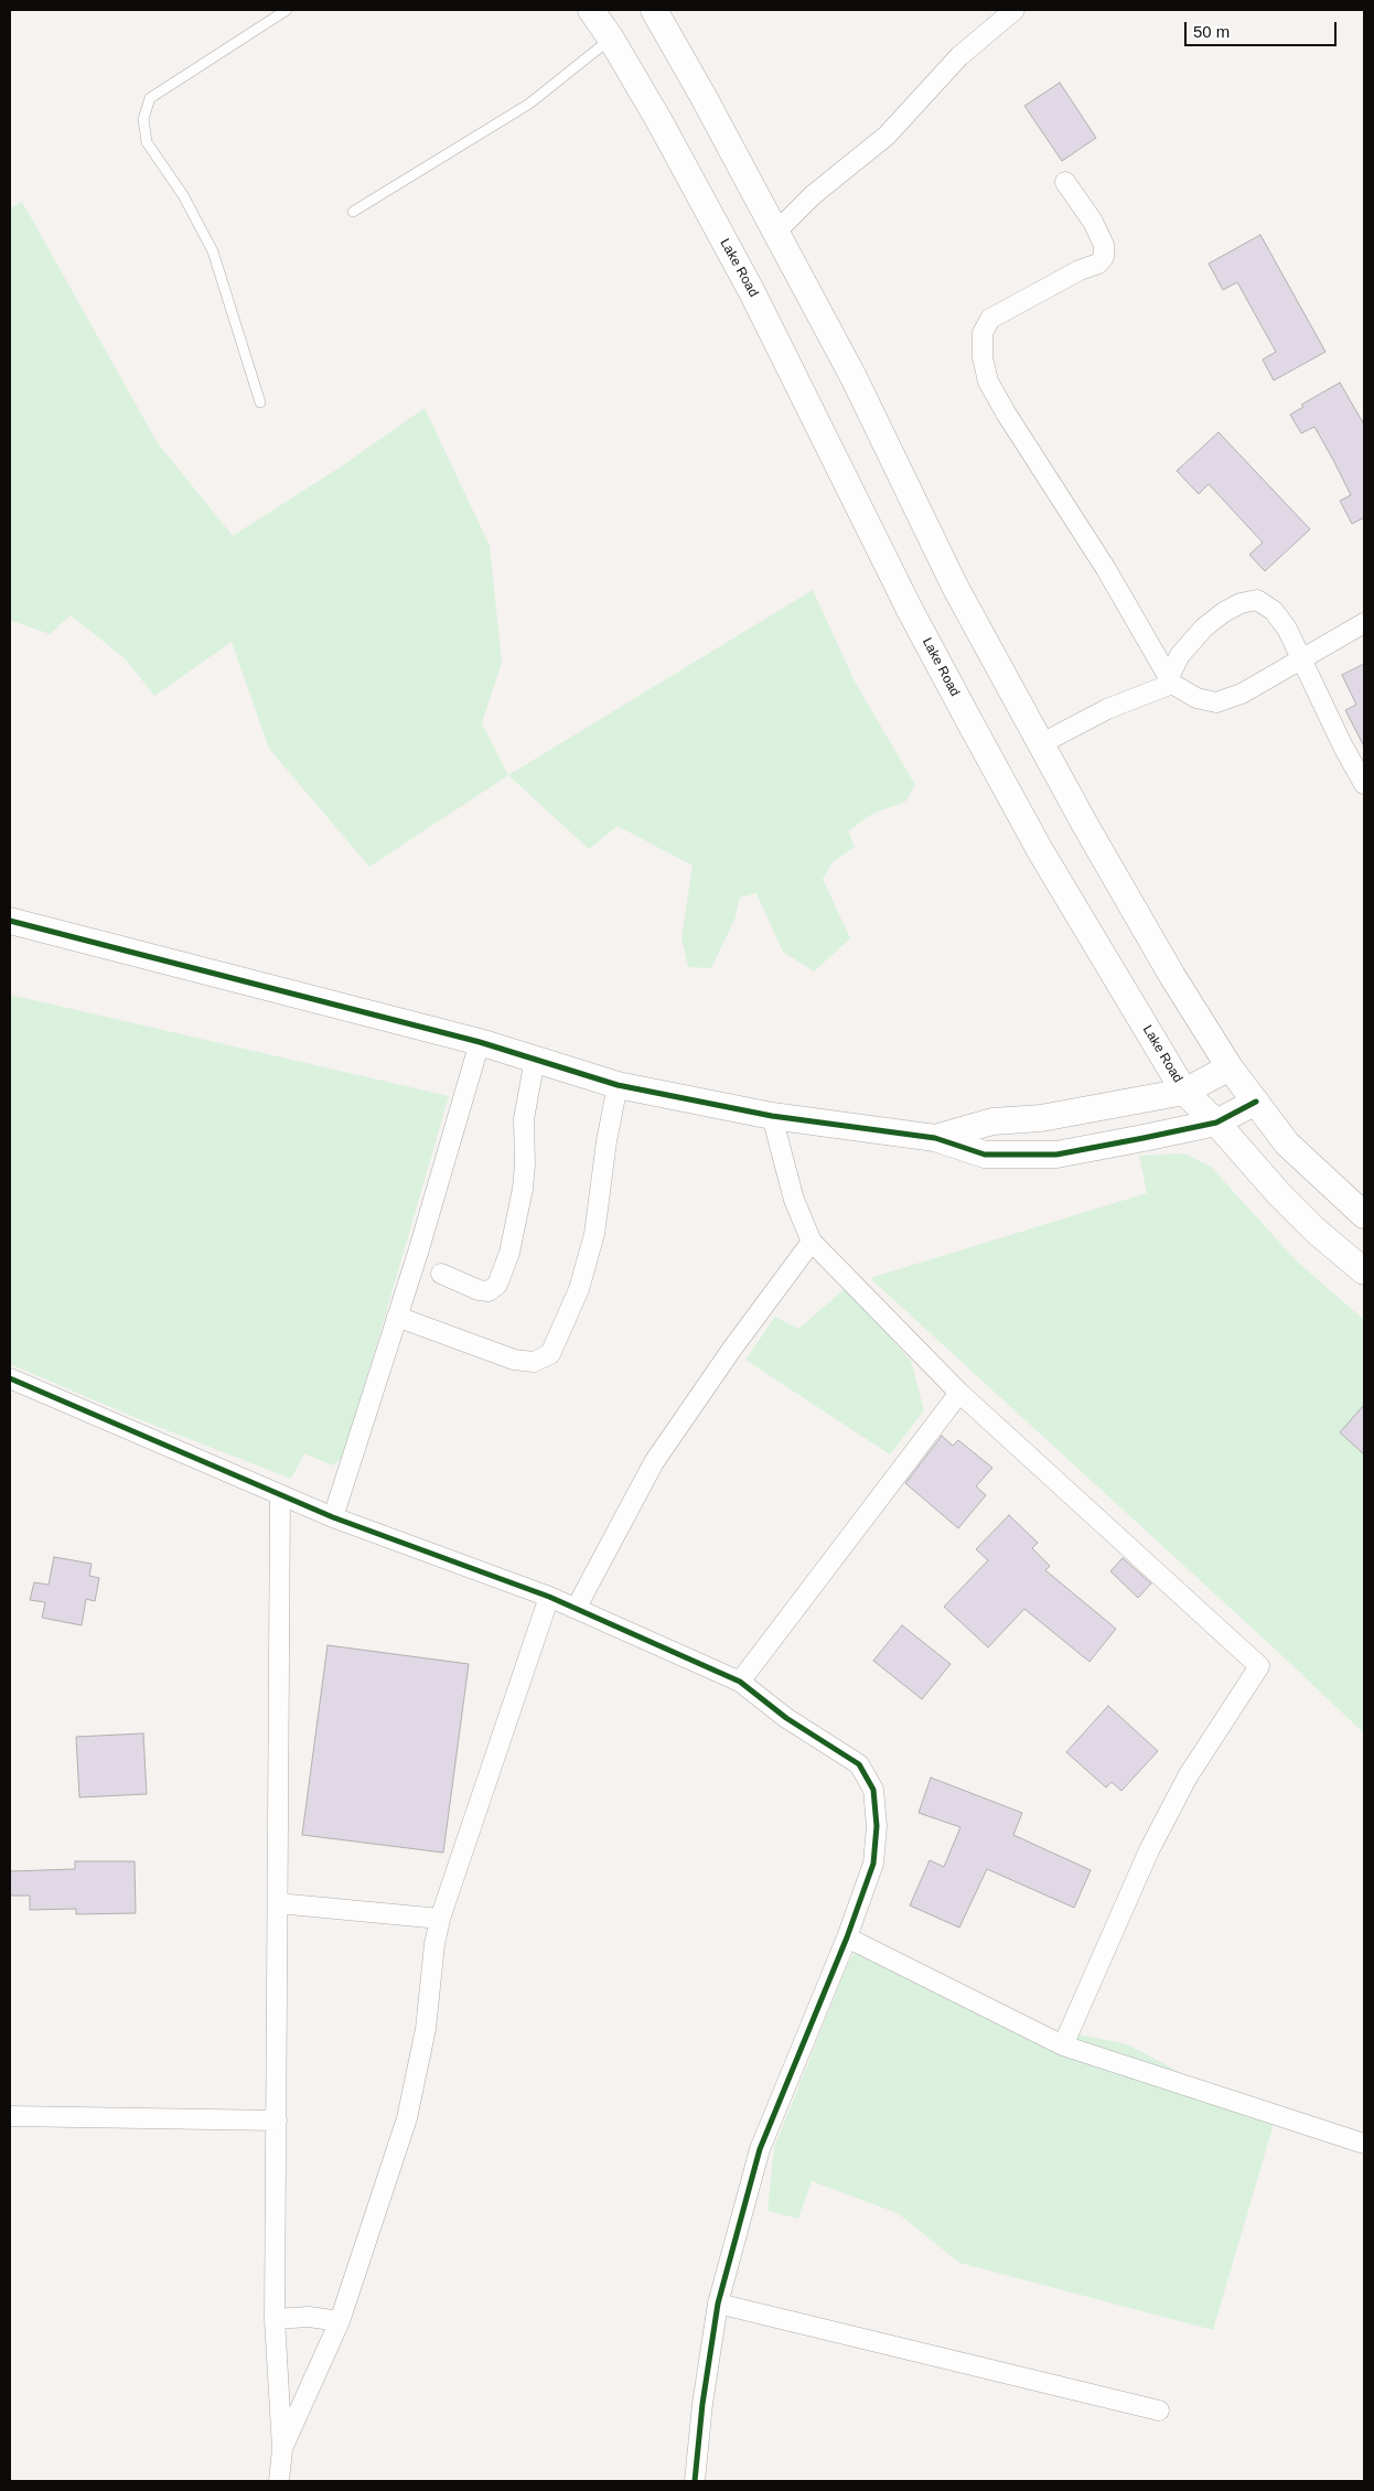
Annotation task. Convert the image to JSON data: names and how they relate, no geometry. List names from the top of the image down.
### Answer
{
  "streets": {
    "main road": ["Lake Road"]
  },
  "scale_bar": "50 m"
}
